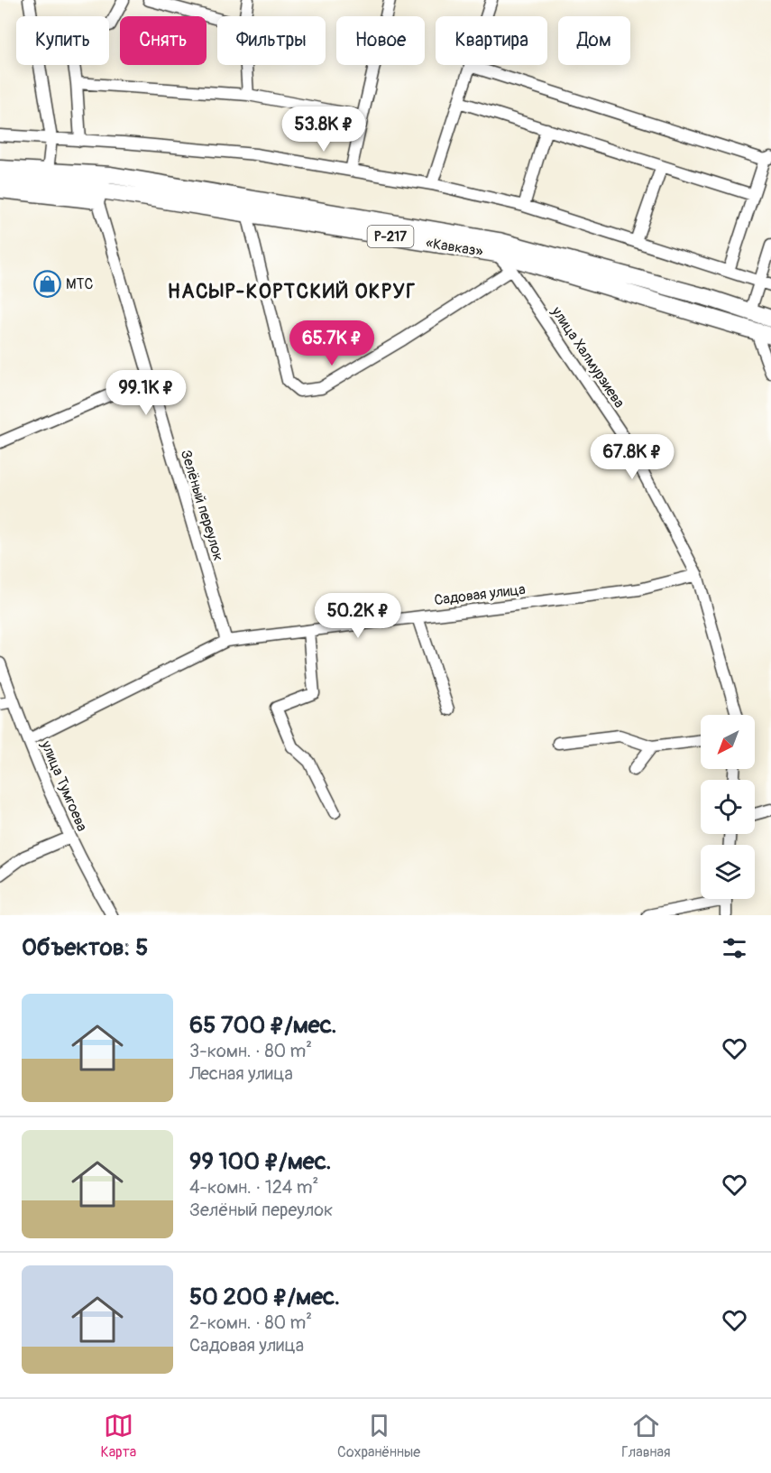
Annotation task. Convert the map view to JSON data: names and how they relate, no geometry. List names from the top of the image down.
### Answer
{
  "streets": {
    "highway": ["Р-217", "«Кавказ»"],
    "street": [
      "улица Халмурзиева",
      "Зелёный переулок",
      "Садовая улица",
      "улица Тумгоева"
    ]
  },
  "crossings": [
    ["«Кавказ»", "улица Халмурзиева"],
    ["«Кавказ»", "Зелёный переулок"],
    ["улица Халмурзиева", "Садовая улица"],
    ["Зелёный переулок", "Садовая улица"],
    ["Садовая улица", "улица Тумгоева"]
  ],
  "districts": ["НАСЫР-КОРТСКИЙ ОКРУГ"],
  "places": {
    "shop": ["МТС"]
  },
  "north": "bottom left",
  "page": {
    "chip": [
      "Купить",
      "Снять",
      "Фильтры",
      "Новое",
      "Квартира",
      "Дом"
    ],
    "price": [
      "53.8K ₽",
      "65.7K ₽",
      "99.1K ₽",
      "67.8K ₽",
      "50.2K ₽"
    ],
    "heading": "Объектов: 5",
    "list": [
      {
        "name": "65 700 ₽/мес.",
        "note": "3-комн. · 80 m² · Лесная улица"
      },
      {
        "name": "99 100 ₽/мес.",
        "note": "4-комн. · 124 m² · Зелёный переулок"
      },
      {
        "name": "50 200 ₽/мес.",
        "note": "2-комн. · 80 m² · Садовая улица"
      }
    ],
    "tabs": ["Карта", "Сохранённые", "Главная"]
  }
}
